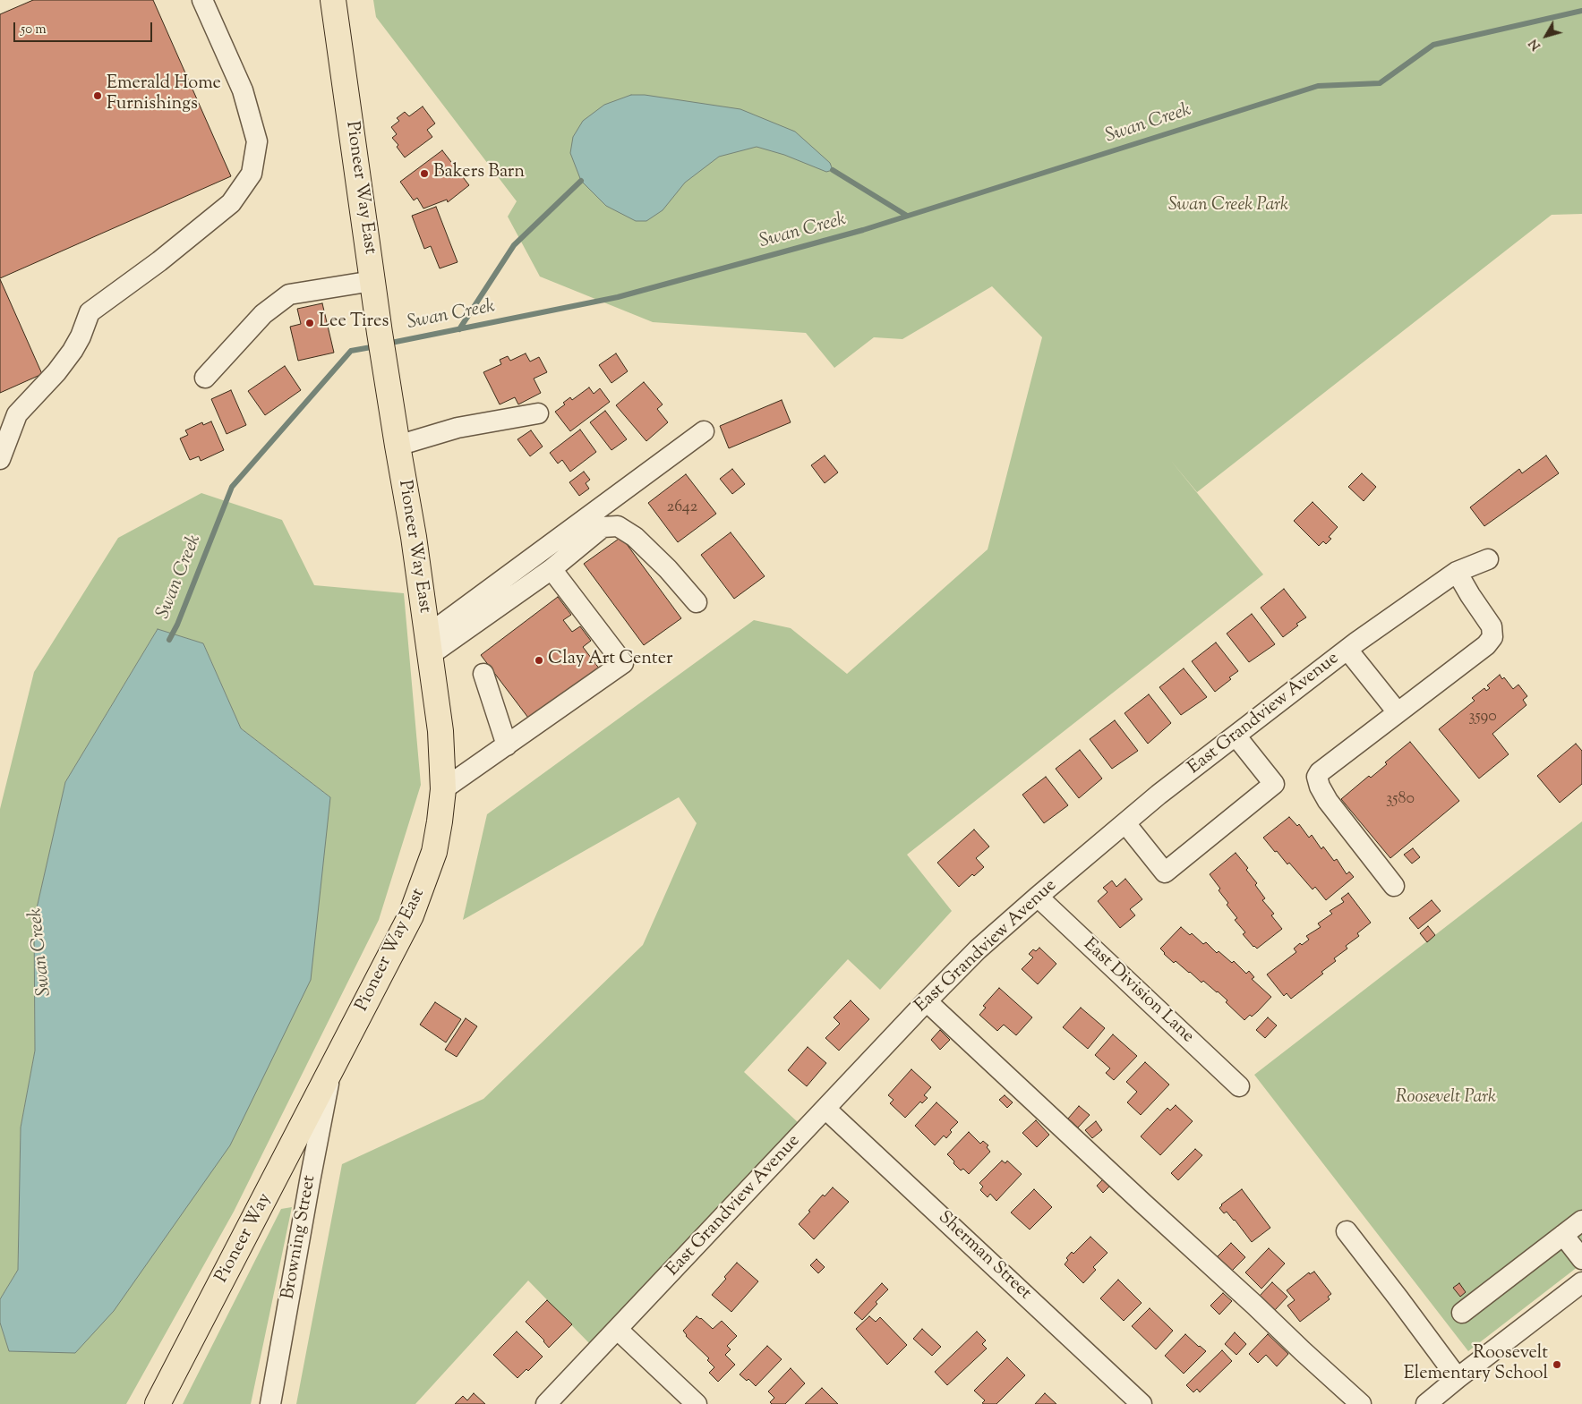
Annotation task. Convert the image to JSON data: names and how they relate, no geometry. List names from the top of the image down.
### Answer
{
  "streets": {
    "main road": ["Pioneer Way East", "Pioneer Way"],
    "street": [
      "East Grandview Avenue",
      "East Division Lane",
      "Browning Street",
      "Sherman Street"
    ]
  },
  "crossings": [
    ["Pioneer Way East", "Browning Street"],
    ["Pioneer Way East", "Pioneer Way"],
    ["East Grandview Avenue", "East Division Lane"],
    ["East Grandview Avenue", "Sherman Street"],
    ["Browning Street", "Pioneer Way"]
  ],
  "water": ["Swan Creek"],
  "parks": ["Swan Creek Park", "Roosevelt Park"],
  "places": [
    "Emerald Home Furnishings",
    "Bakers Barn",
    "Lee Tires",
    "Clay Art Center",
    "Roosevelt Elementary School"
  ],
  "house_numbers": ["2642", "3590", "3580"],
  "scale_bar": "50 m",
  "north": "bottom left"
}
